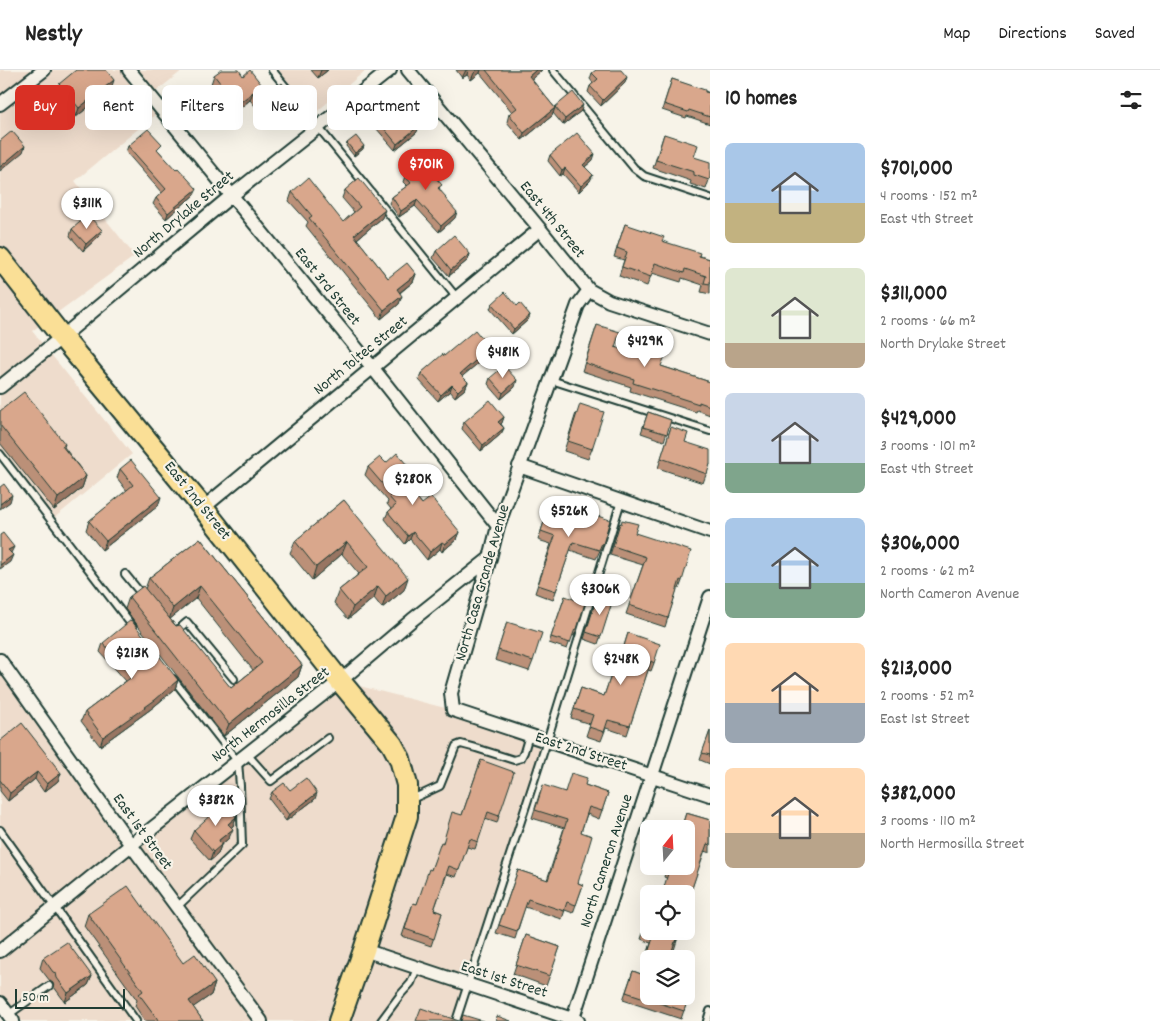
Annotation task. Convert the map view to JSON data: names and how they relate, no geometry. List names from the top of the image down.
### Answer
{
  "streets": {
    "main road": ["East 2nd Street"],
    "street": [
      "North Drylake Street",
      "East 4th Street",
      "East 3rd Street",
      "North Toltec Street",
      "North Casa Grande Avenue",
      "North Hermosilla Street",
      "East 1st Street",
      "North Cameron Avenue"
    ]
  },
  "crossings": [
    ["North Drylake Street", "East 3rd Street"],
    ["North Drylake Street", "East 2nd Street"],
    ["East 4th Street", "North Toltec Street"],
    ["East 4th Street", "North Casa Grande Avenue"],
    ["East 3rd Street", "North Toltec Street"],
    ["East 3rd Street", "North Casa Grande Avenue"],
    ["North Toltec Street", "East 2nd Street"],
    ["East 2nd Street", "North Casa Grande Avenue"],
    ["East 2nd Street", "North Hermosilla Street"],
    ["East 2nd Street", "North Cameron Avenue"],
    ["North Casa Grande Avenue", "North Hermosilla Street"],
    ["North Hermosilla Street", "East 1st Street"],
    ["East 1st Street", "North Cameron Avenue"]
  ],
  "scale_bar": "50 m",
  "north": "top",
  "page": {
    "header": "Nestly",
    "nav": ["Map", "Directions", "Saved"],
    "heading": "10 homes",
    "chip": [
      "Buy",
      "Rent",
      "Filters",
      "New",
      "Apartment"
    ],
    "list": [
      {
        "name": "$701,000",
        "note": "4 rooms · 152 m² · East 4th Street"
      },
      {
        "name": "$311,000",
        "note": "2 rooms · 66 m² · North Drylake Street"
      },
      {
        "name": "$429,000",
        "note": "3 rooms · 101 m² · East 4th Street"
      },
      {
        "name": "$306,000",
        "note": "2 rooms · 62 m² · North Cameron Avenue"
      },
      {
        "name": "$213,000",
        "note": "2 rooms · 52 m² · East 1st Street"
      },
      {
        "name": "$382,000",
        "note": "3 rooms · 110 m² · North Hermosilla Street"
      }
    ],
    "price": [
      "$701K",
      "$311K",
      "$429K",
      "$481K",
      "$280K",
      "$526K",
      "$306K",
      "$213K",
      "$248K",
      "$382K"
    ],
    "scale": "50 m"
  }
}
